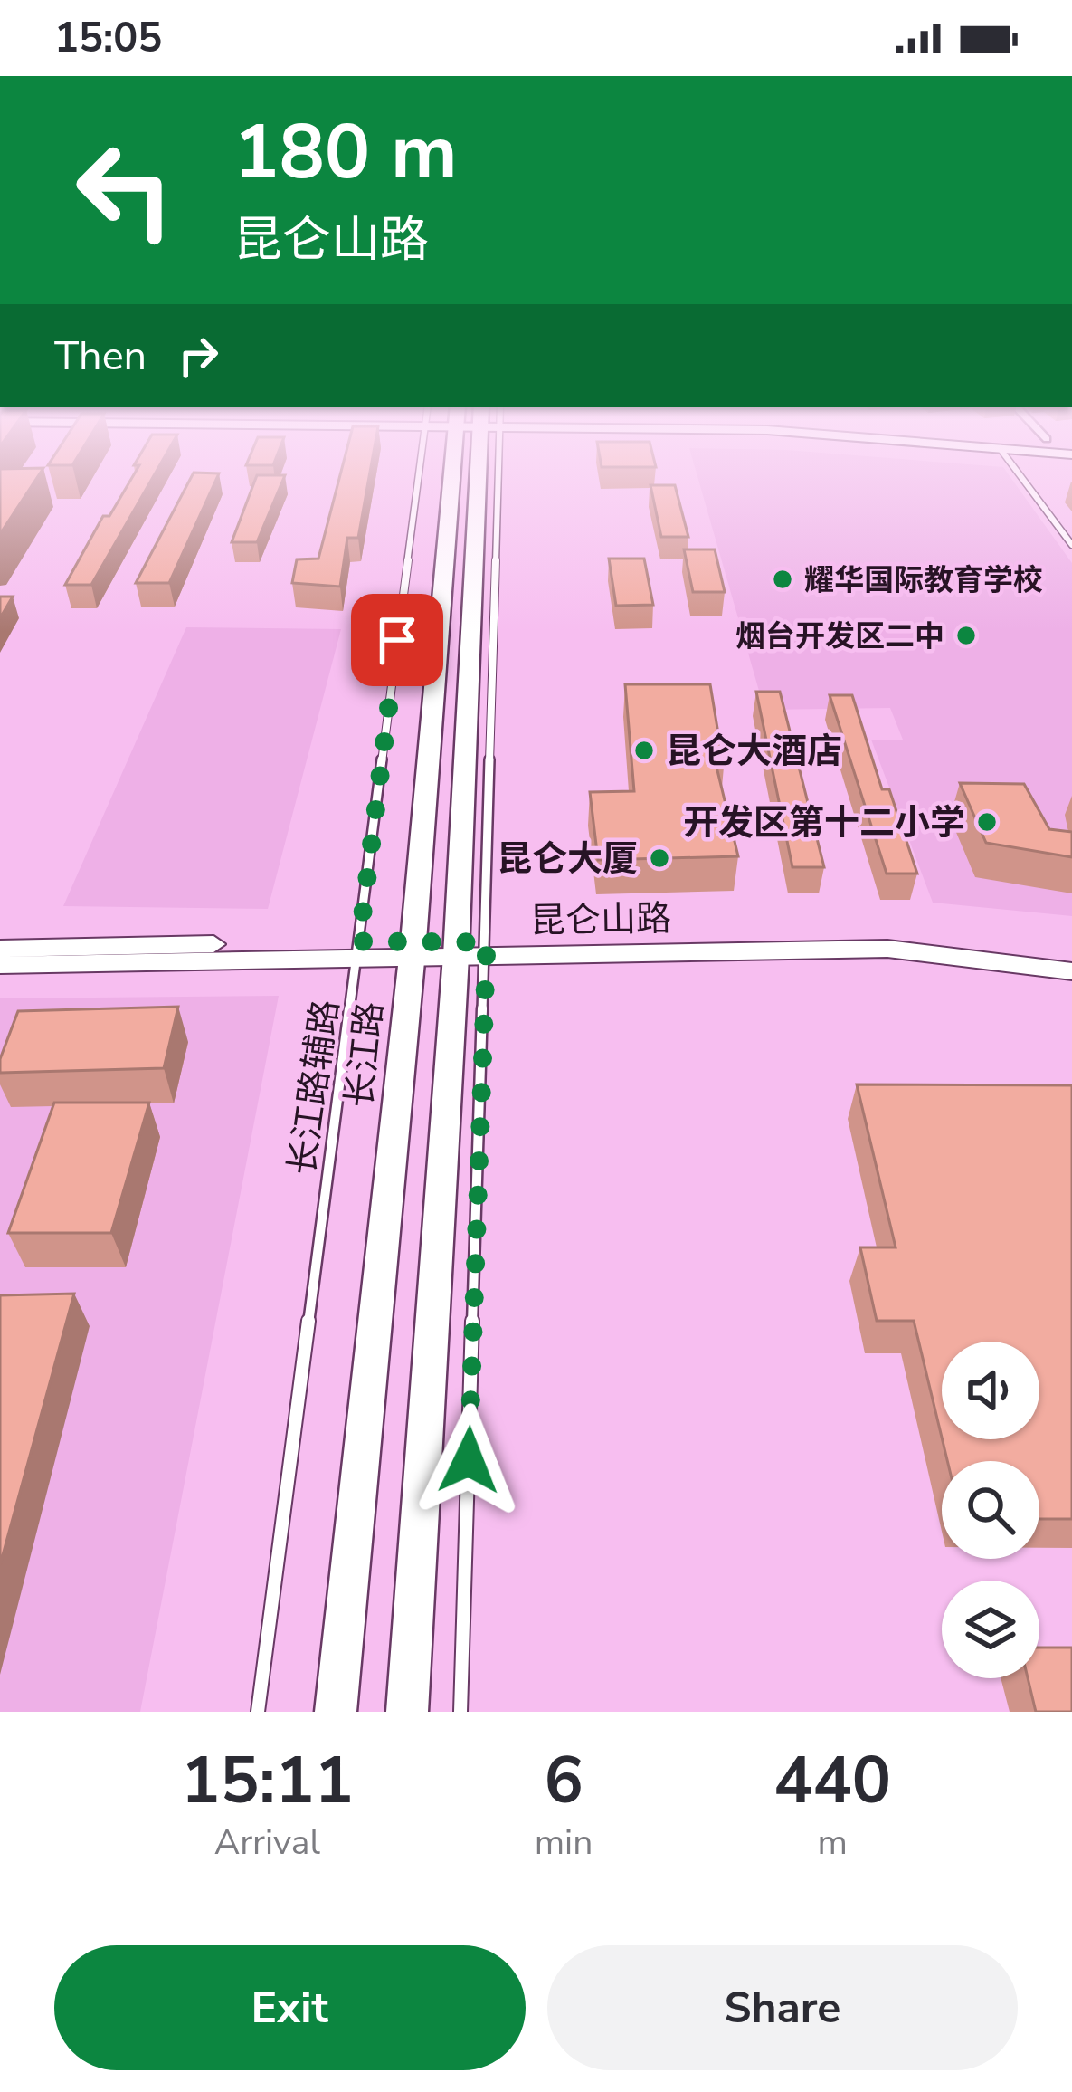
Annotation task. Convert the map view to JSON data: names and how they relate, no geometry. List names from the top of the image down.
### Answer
{
  "streets": {
    "main road": ["长江路"],
    "street": ["昆仑山路"],
    "lane": ["长江路辅路"]
  },
  "crossings": [
    ["昆仑山路", "长江路"],
    ["昆仑山路", "长江路辅路"]
  ],
  "places": [
    "耀华国际教育学校",
    "烟台开发区二中",
    "昆仑大酒店",
    "开发区第十二小学",
    "昆仑大厦"
  ],
  "page": {
    "status": "15:05",
    "turn": ["180 m", "昆仑山路"],
    "then": "Then",
    "eta": [
      "15:11",
      "Arrival",
      "6",
      "min",
      "440",
      "m"
    ],
    "buttons": ["Exit", "Share"]
  }
}
